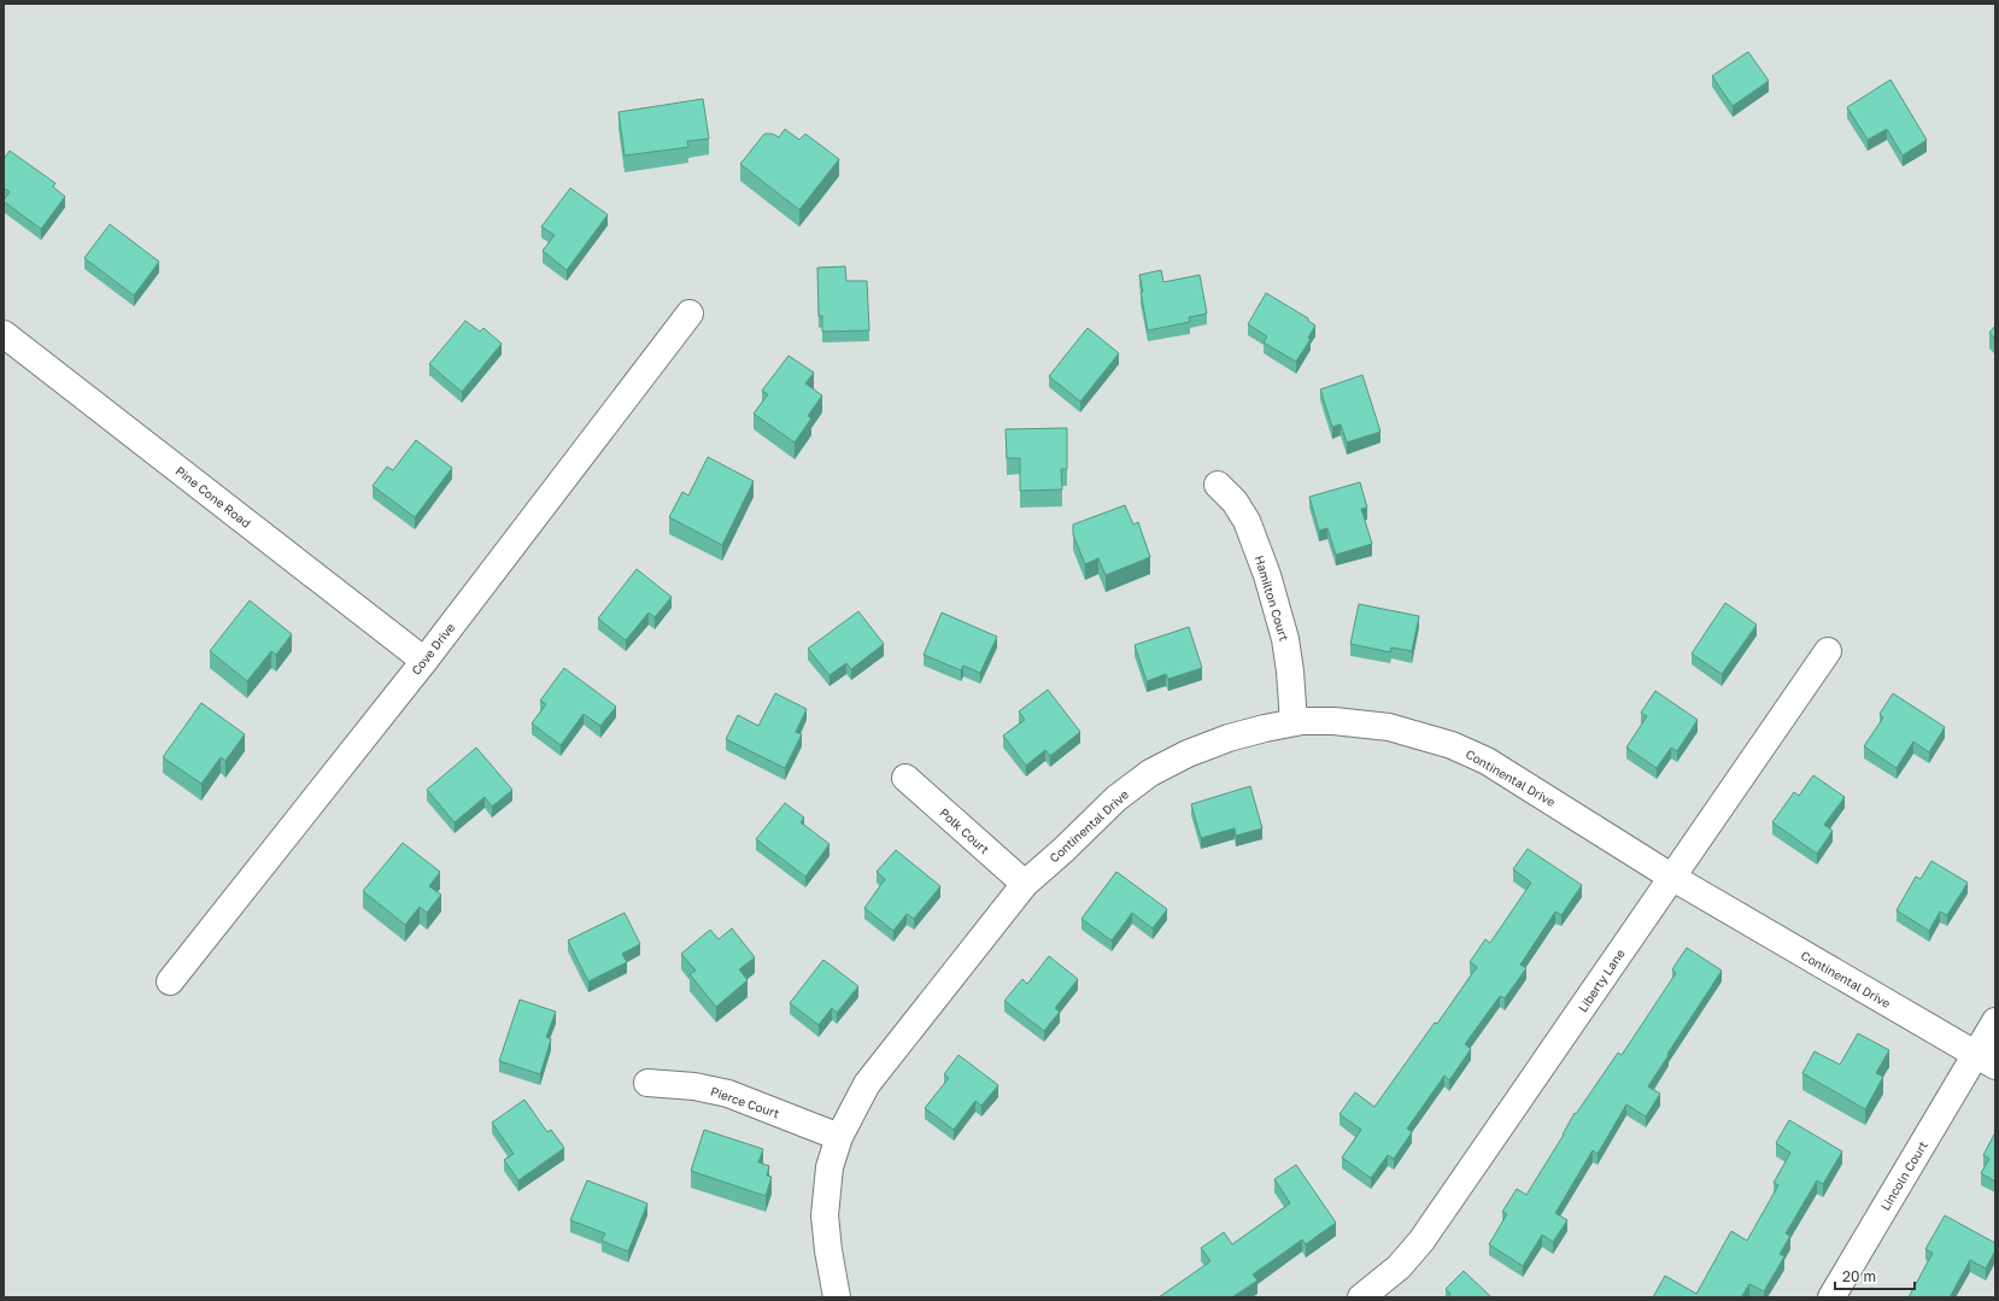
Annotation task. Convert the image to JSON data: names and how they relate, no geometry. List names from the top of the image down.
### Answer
{
  "streets": {
    "street": [
      "Pine Cone Road",
      "Hamilton Court",
      "Cove Drive",
      "Continental Drive",
      "Polk Court",
      "Liberty Lane",
      "Pierce Court",
      "Lincoln Court"
    ]
  },
  "crossings": [
    ["Pine Cone Road", "Cove Drive"],
    ["Hamilton Court", "Continental Drive"],
    ["Continental Drive", "Polk Court"],
    ["Continental Drive", "Liberty Lane"],
    ["Continental Drive", "Pierce Court"],
    ["Continental Drive", "Lincoln Court"]
  ],
  "scale_bar": "20 m"
}
